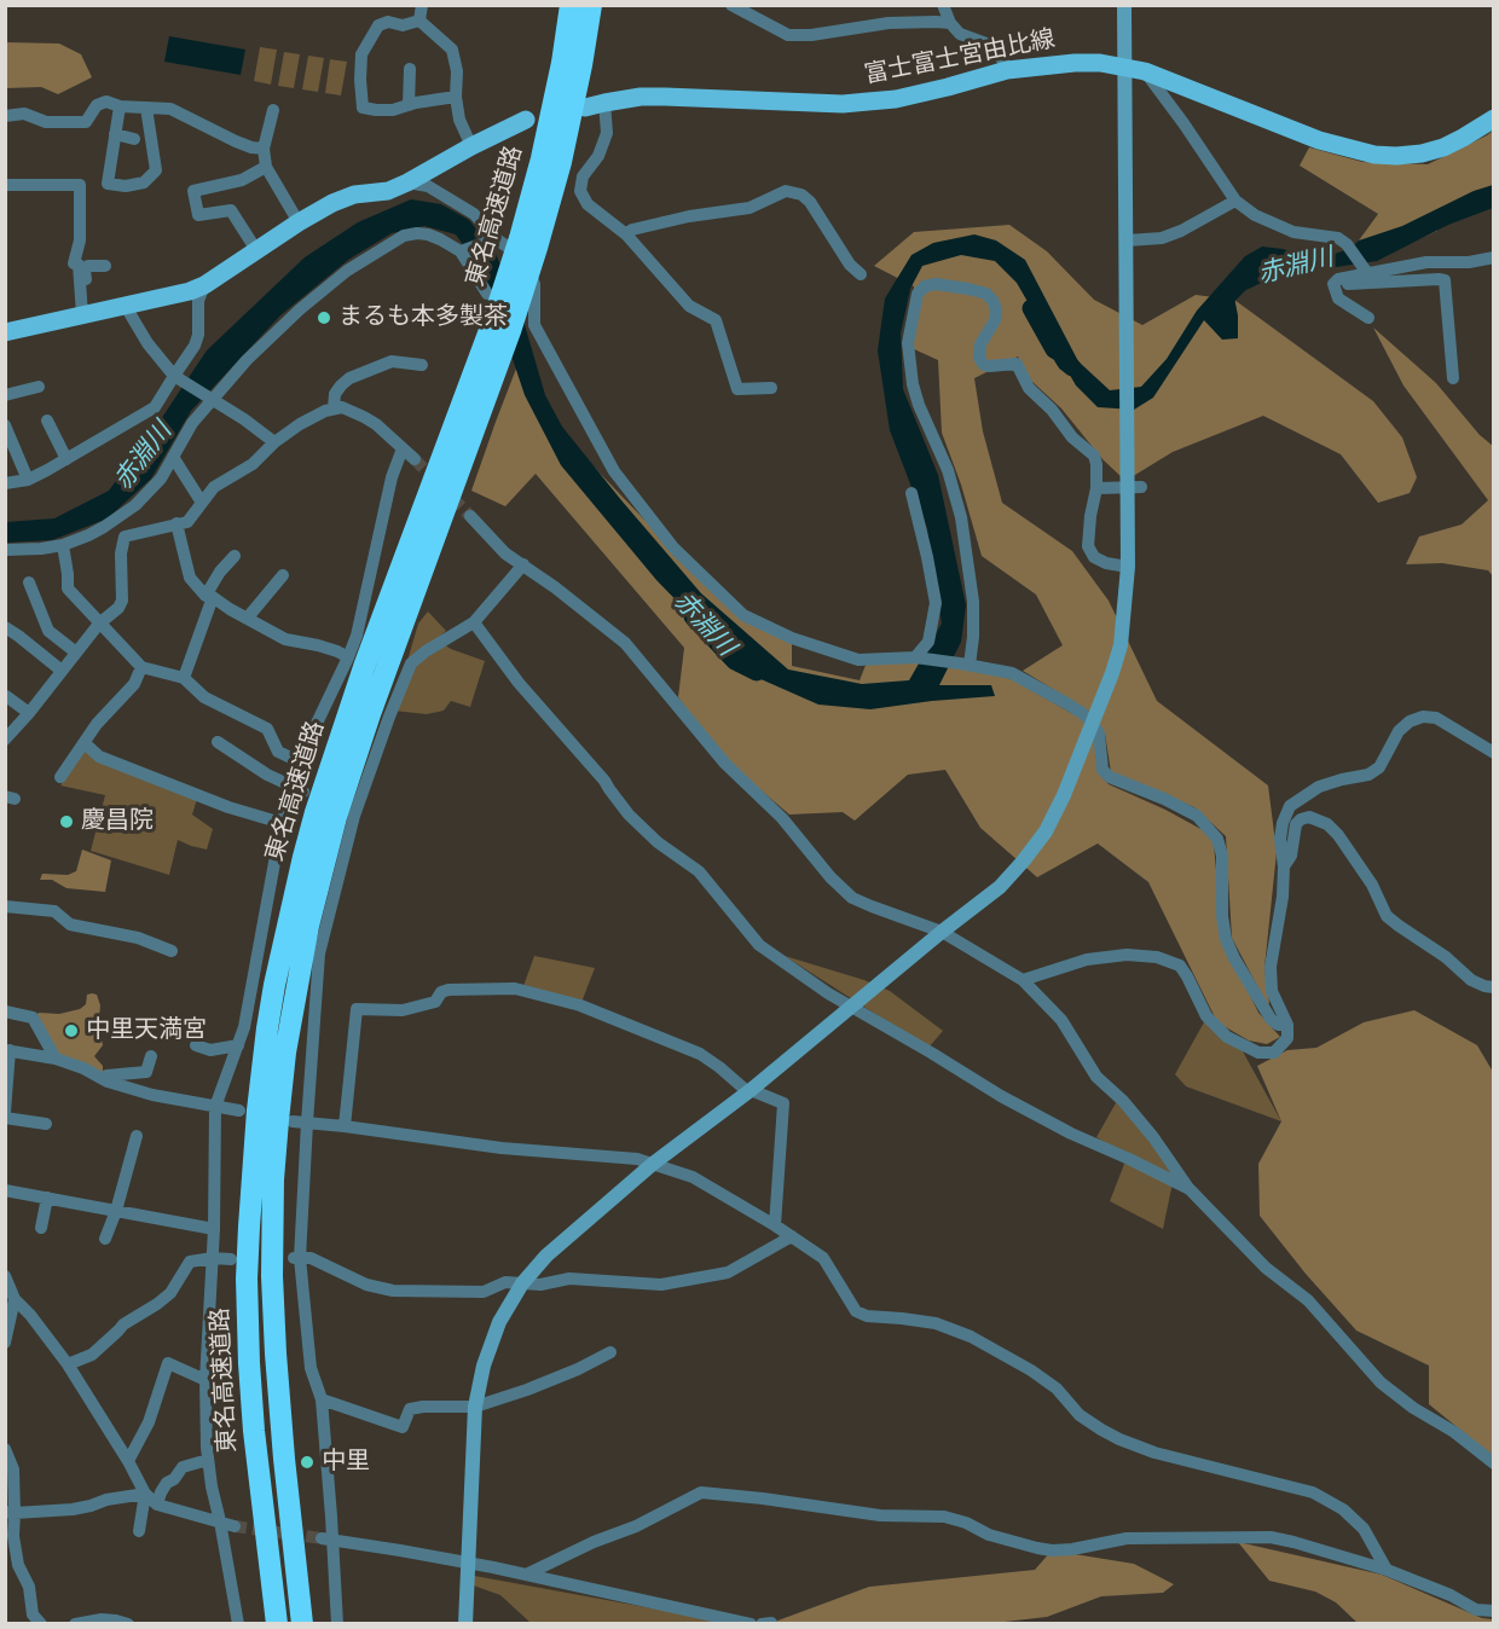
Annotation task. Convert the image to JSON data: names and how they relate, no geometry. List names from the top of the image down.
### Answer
{
  "streets": {
    "highway": ["東名高速道路"],
    "main road": ["富士富士宮由比線"]
  },
  "water": ["赤淵川"],
  "places": [
    "まるも本多製茶",
    "慶昌院",
    "中里天満宮",
    "中里"
  ]
}
